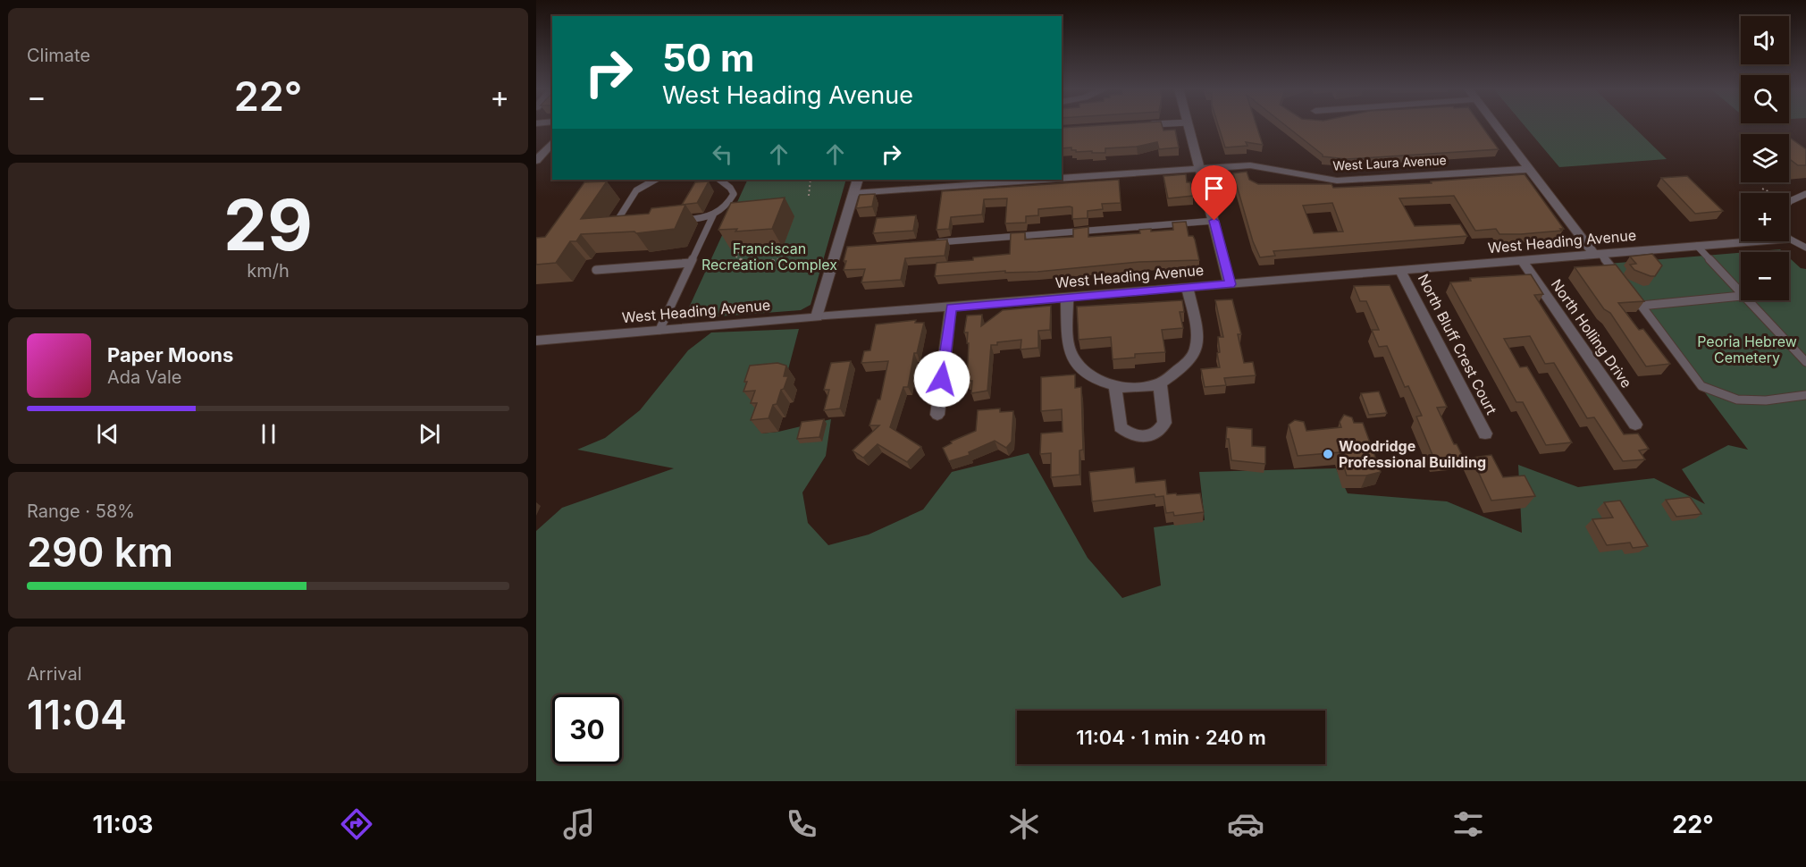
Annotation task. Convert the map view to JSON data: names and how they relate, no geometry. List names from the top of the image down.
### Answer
{
  "streets": {
    "street": [
      "West Laura Avenue",
      "West Heading Avenue",
      "North Holling Drive",
      "North Bluff Crest Court"
    ]
  },
  "crossings": [
    ["West Heading Avenue", "North Holling Drive"],
    ["West Heading Avenue", "North Bluff Crest Court"]
  ],
  "parks": ["Franciscan Recreation Complex", "Peoria Hebrew Cemetery"],
  "places": ["Woodridge Professional Building"],
  "page": {
    "tile": [
      "Climate",
      ["29", "km/h"],
      ["Range · 58%", "290 km"],
      ["Arrival", "11:04"]
    ],
    "map_buttons": ["+", "−"],
    "turn": ["50 m", "West Heading Avenue"],
    "heat": ["−", "22°", "+"],
    "song": ["Paper Moons", "Ada Vale"],
    "limit": "30",
    "trip": "11:04 · 1 min · 240 m",
    "tabs": ["11:03", "22°"]
  }
}
